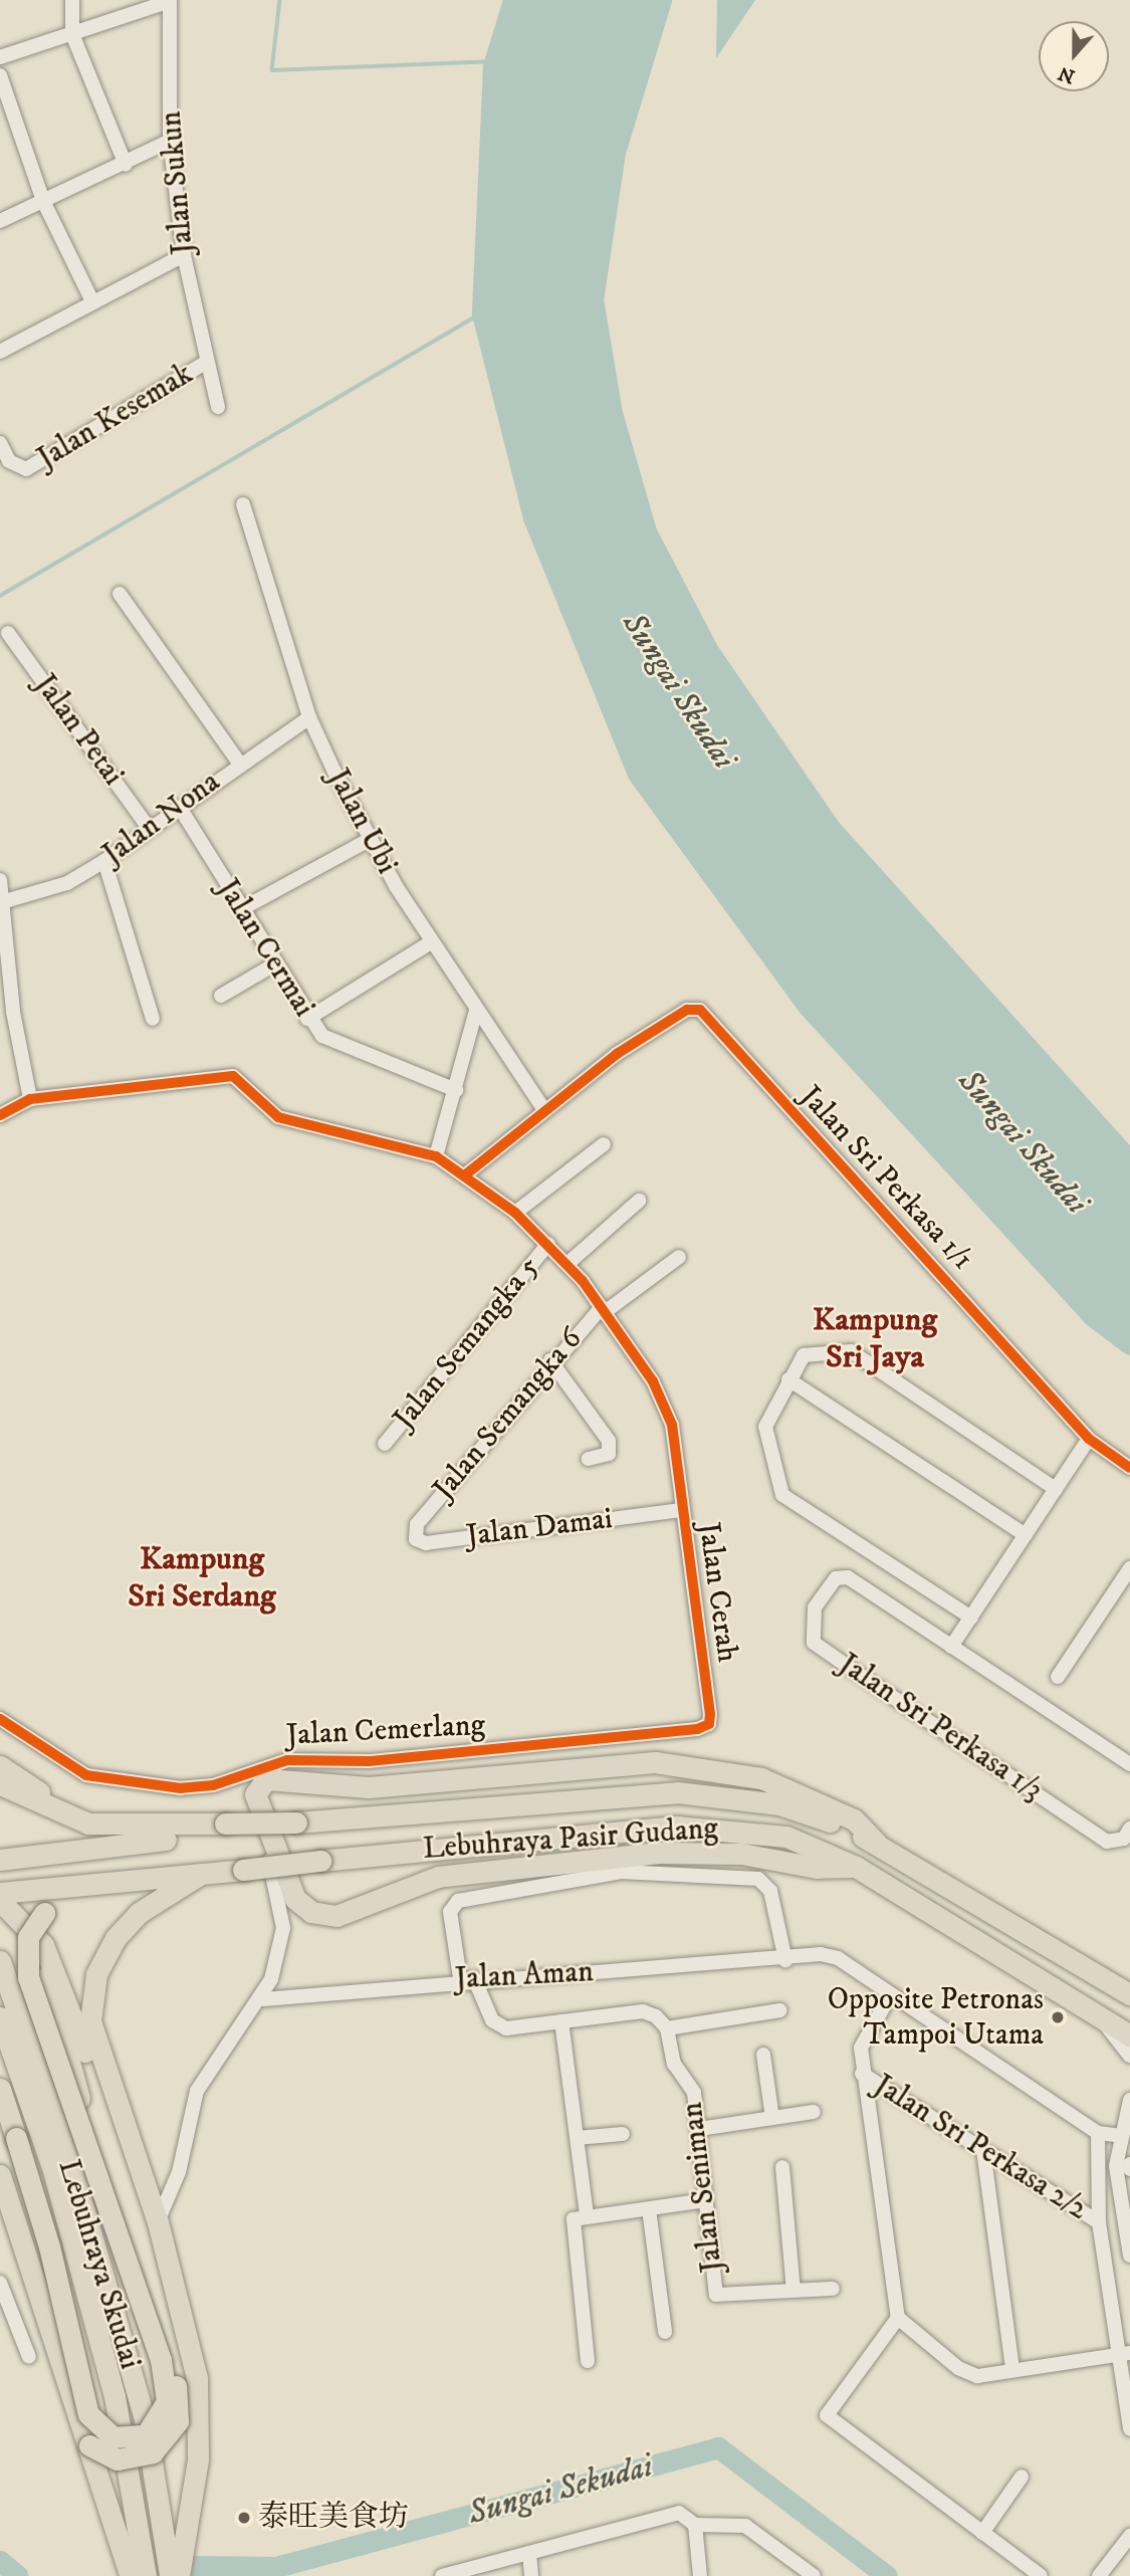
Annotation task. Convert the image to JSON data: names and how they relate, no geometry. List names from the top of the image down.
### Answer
{
  "streets": {
    "highway": ["Lebuhraya Pasir Gudang", "Lebuhraya Skudai"],
    "street": [
      "Jalan Sukun",
      "Jalan Kesemak",
      "Jalan Petai",
      "Jalan Nona",
      "Jalan Ubi",
      "Jalan Cermai",
      "Jalan Sri Perkasa 1/1",
      "Jalan Semangka 5",
      "Jalan Semangka 6",
      "Jalan Damai",
      "Jalan Cerah",
      "Jalan Sri Perkasa 1/3",
      "Jalan Cemerlang",
      "Jalan Aman",
      "Jalan Sri Perkasa 2/2",
      "Jalan Seniman"
    ]
  },
  "crossings": [
    ["Jalan Sukun", "Jalan Kesemak"],
    ["Jalan Petai", "Jalan Nona"],
    ["Jalan Nona", "Jalan Ubi"],
    ["Jalan Nona", "Jalan Cermai"],
    ["Jalan Ubi", "Jalan Sri Perkasa 1/1"],
    ["Jalan Sri Perkasa 1/1", "Jalan Cerah"],
    ["Jalan Semangka 5", "Jalan Cerah"],
    ["Jalan Semangka 6", "Jalan Damai"],
    ["Jalan Semangka 6", "Jalan Cerah"],
    ["Jalan Damai", "Jalan Cerah"],
    ["Jalan Cerah", "Jalan Cemerlang"]
  ],
  "districts": ["Kampung Sri Jaya", "Kampung Sri Serdang"],
  "water": ["Sungai Skudai", "Sungai Sekudai"],
  "places": ["Opposite Petronas Tampoi Utama", "泰旺美食坊"],
  "north": "bottom"
}
